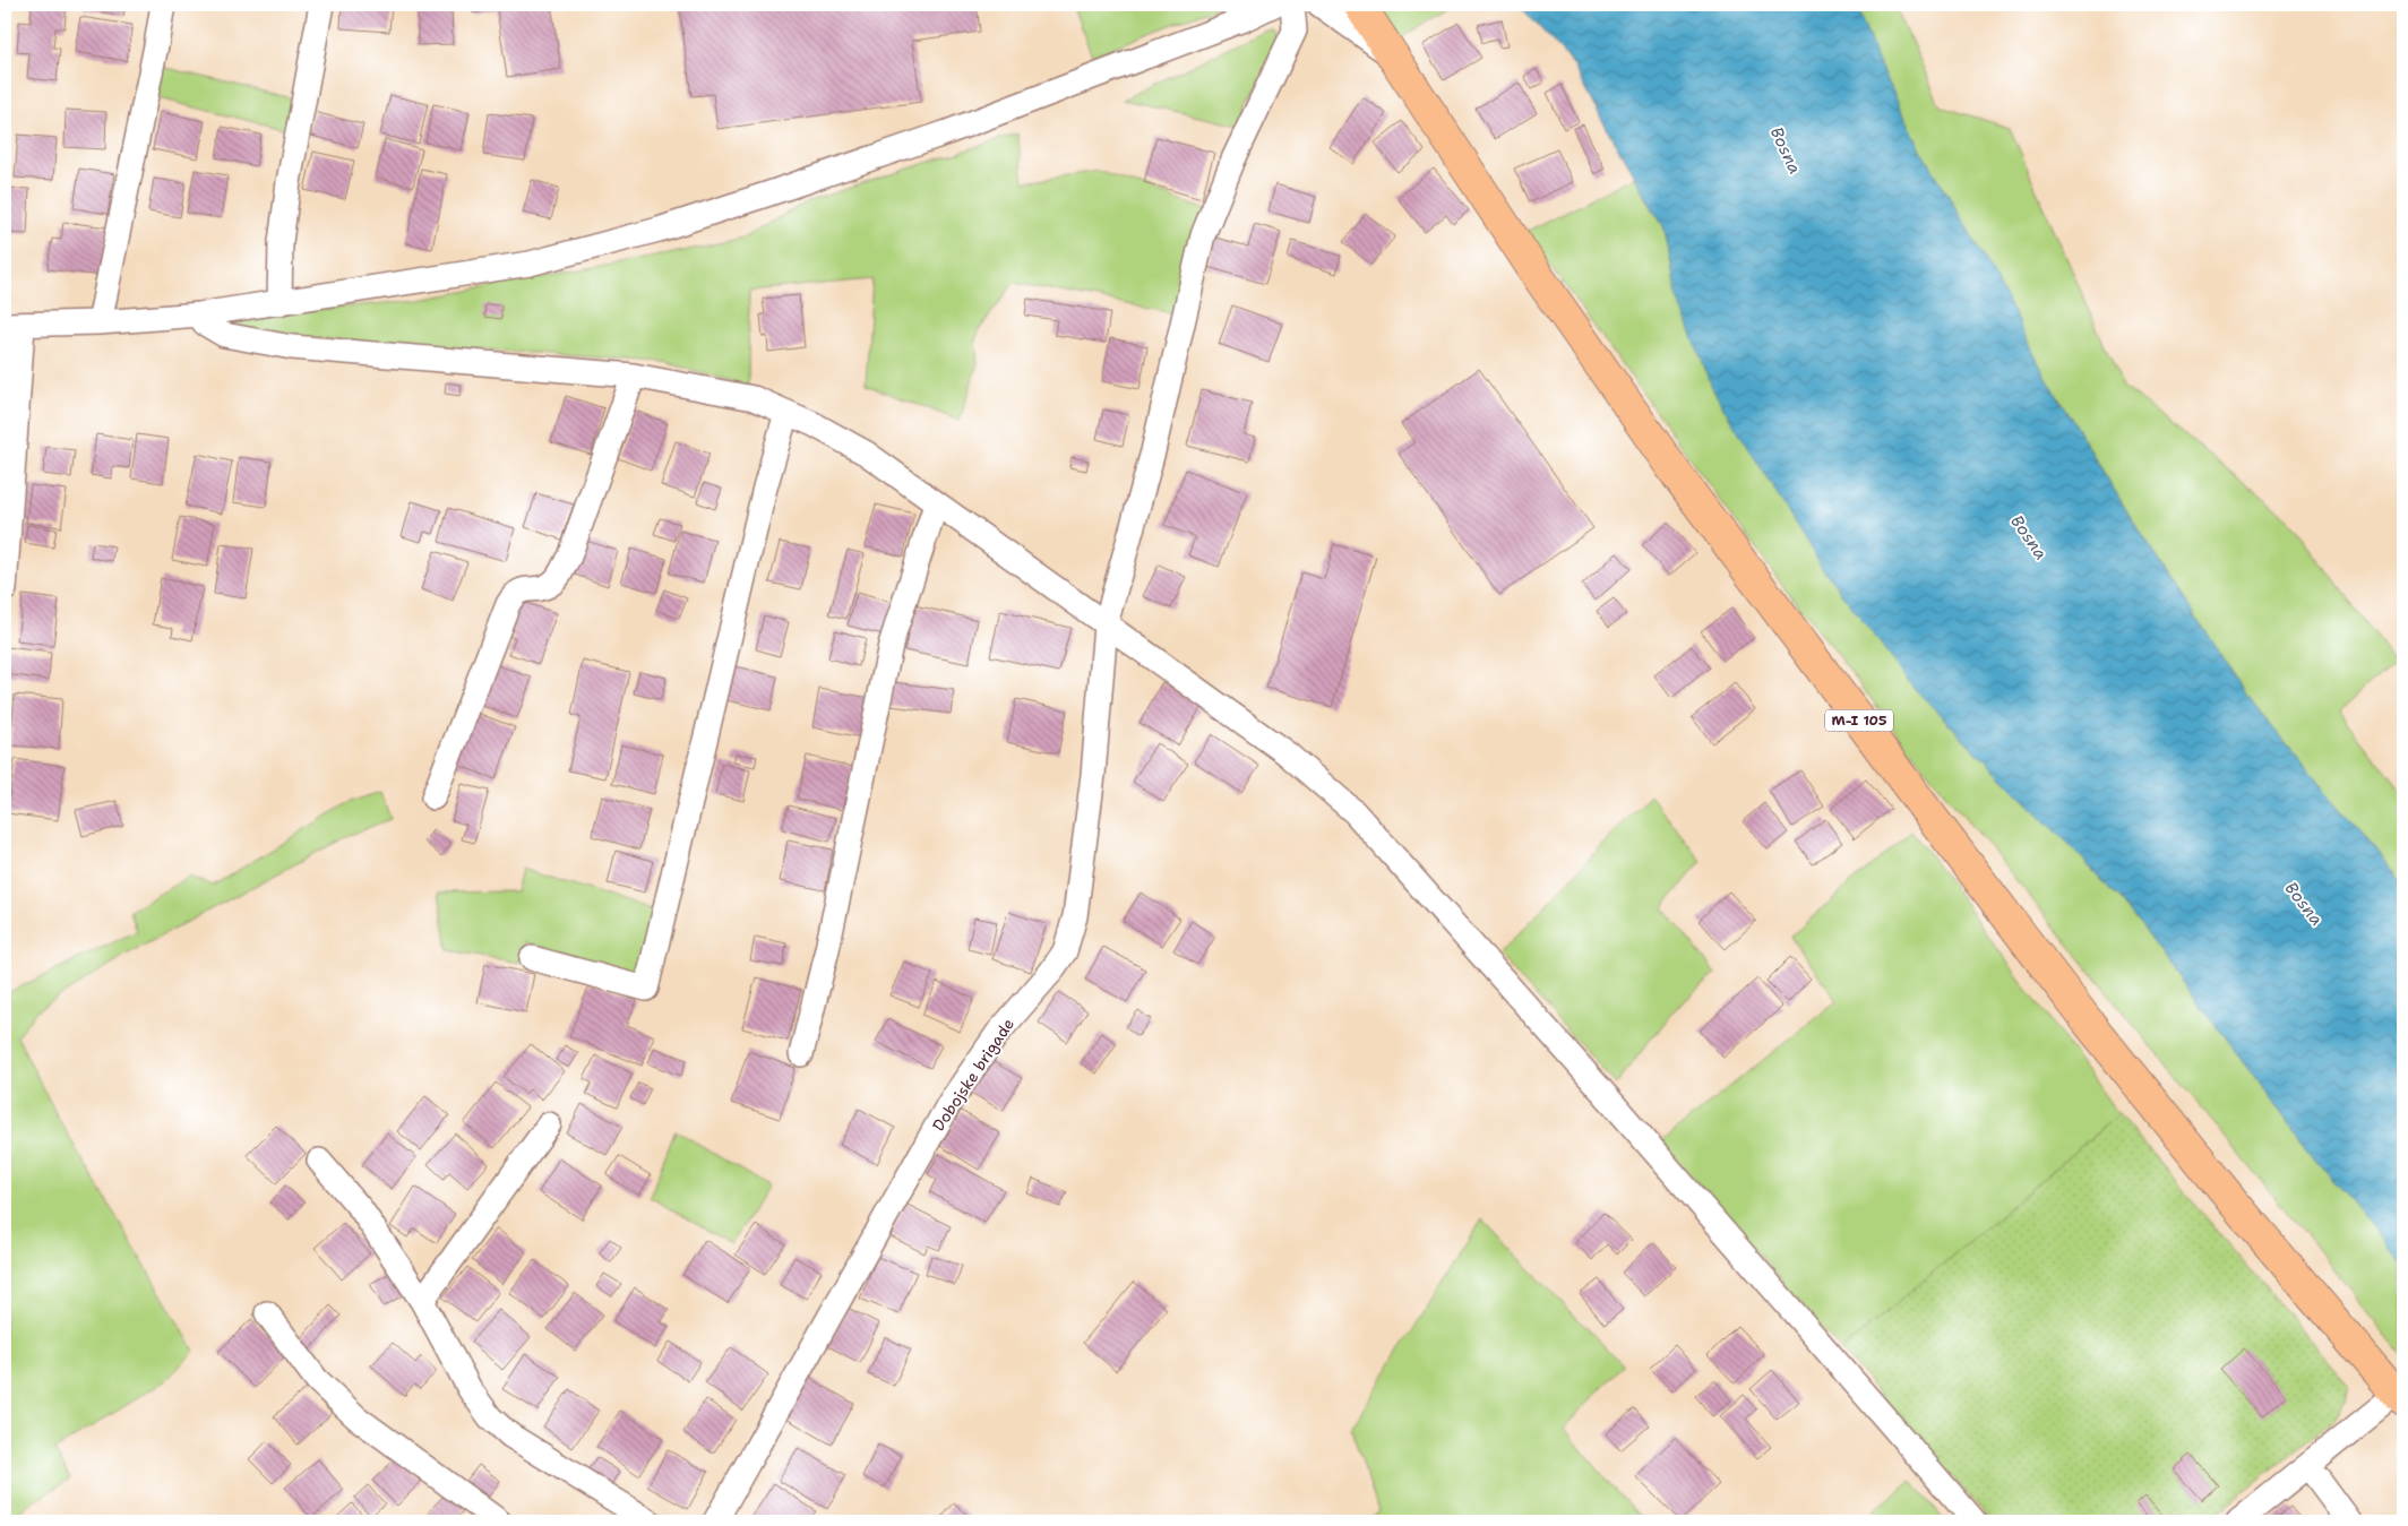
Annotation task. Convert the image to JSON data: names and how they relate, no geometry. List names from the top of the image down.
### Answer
{
  "streets": {
    "main road": ["M-I 105"],
    "street": ["Dobojske brigade"]
  },
  "water": ["Bosna"]
}
